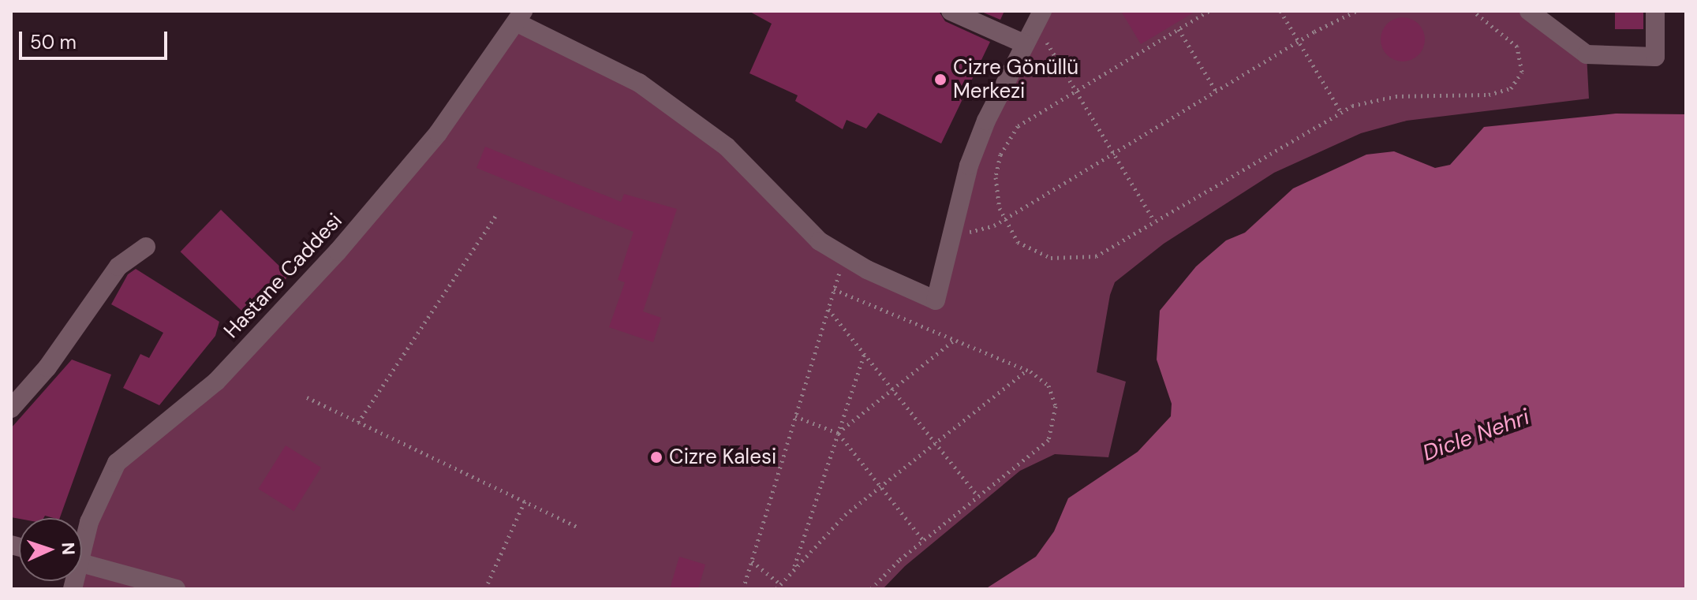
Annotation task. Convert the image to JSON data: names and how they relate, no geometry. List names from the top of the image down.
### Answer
{
  "streets": {
    "street": ["Hastane Caddesi"]
  },
  "water": ["Dicle Nehri"],
  "places": ["Cizre Gönüllü Merkezi", "Cizre Kalesi"],
  "scale_bar": "50 m",
  "north": "right"
}
